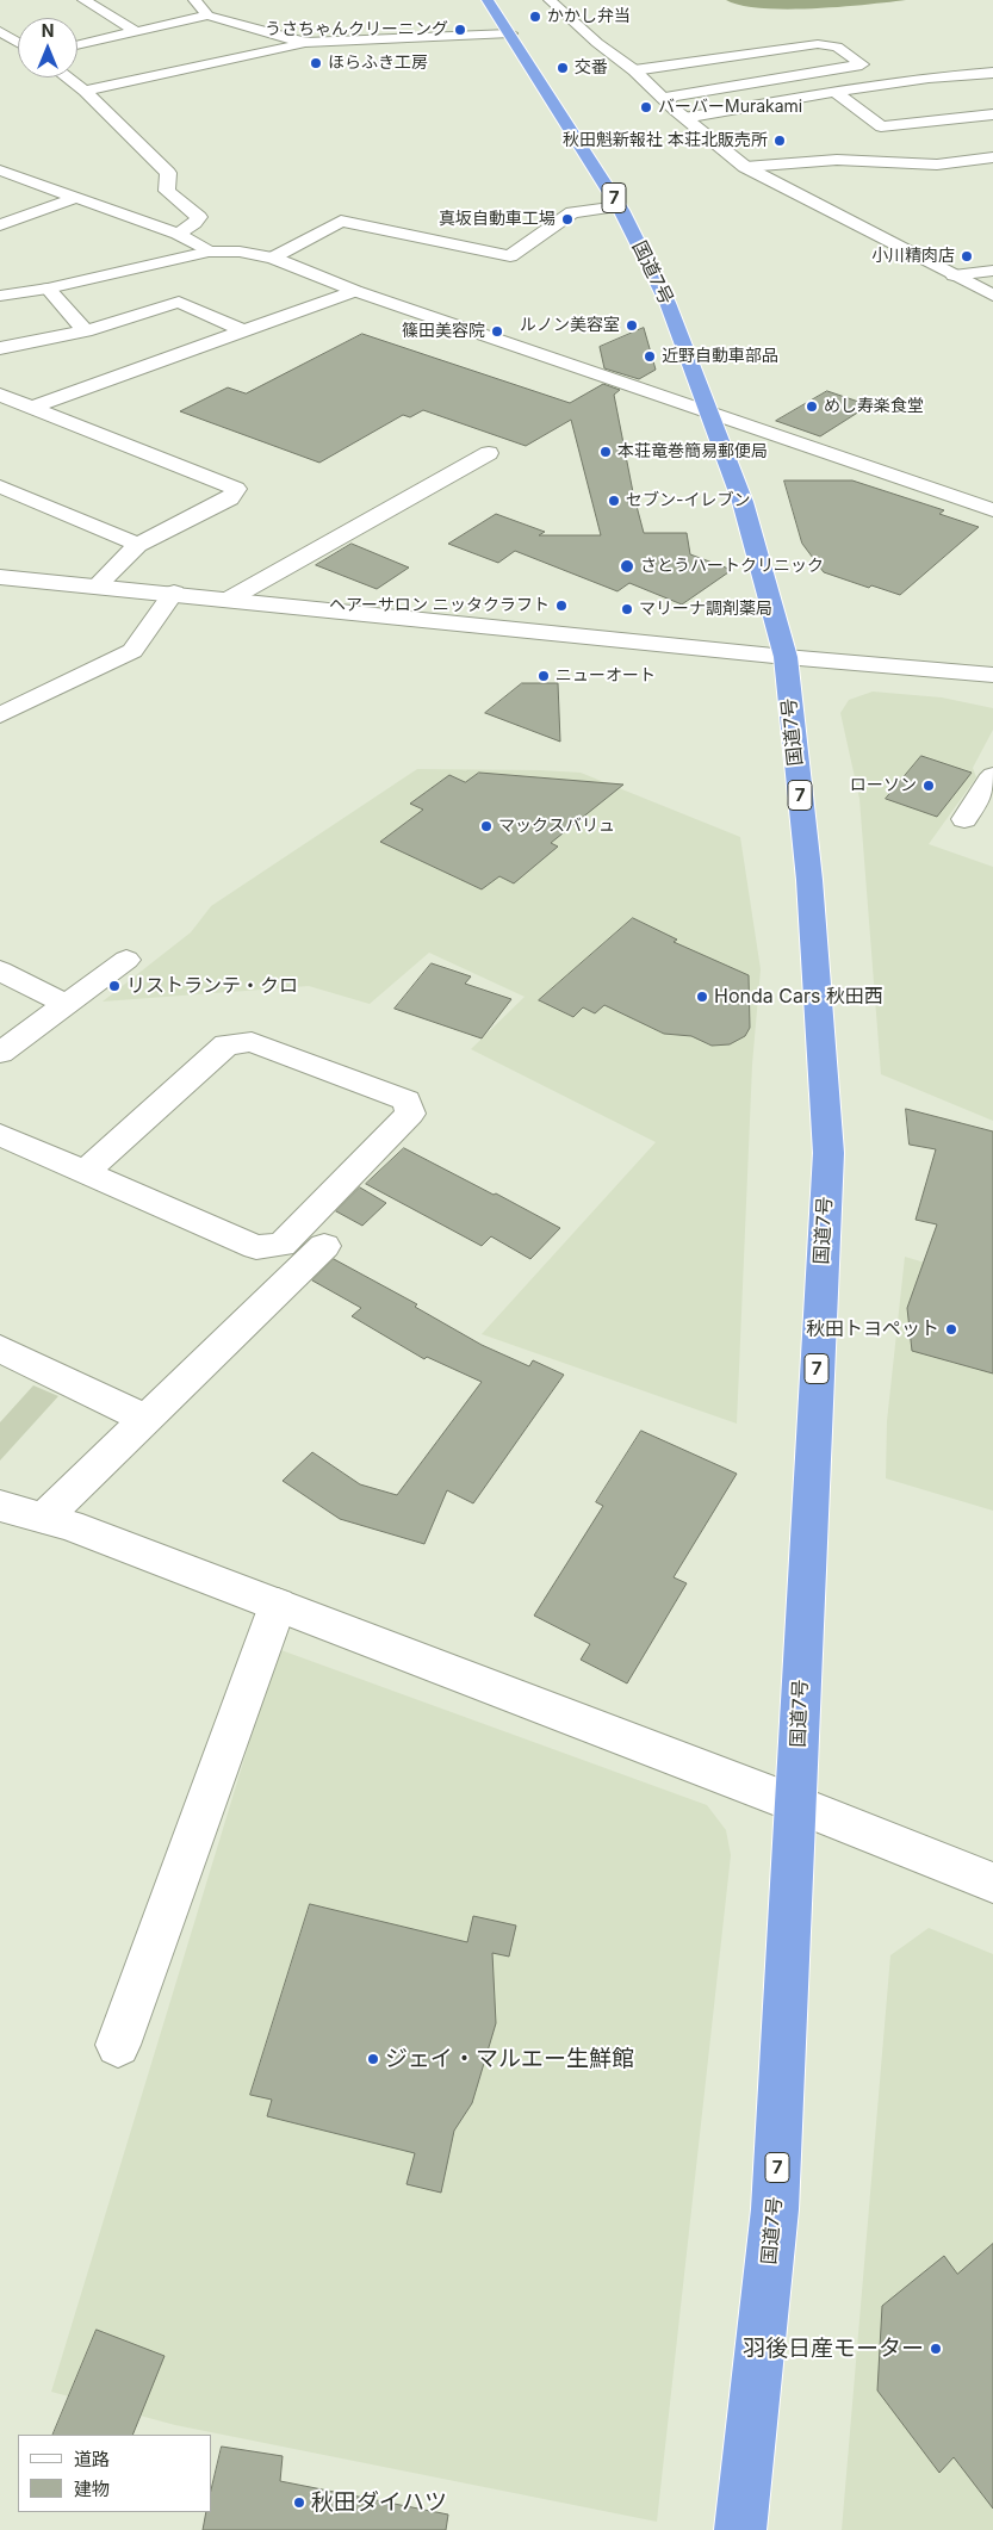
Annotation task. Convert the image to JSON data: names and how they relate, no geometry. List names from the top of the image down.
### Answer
{
  "streets": {
    "highway": ["7", "国道7号"]
  },
  "places": [
    "かかし弁当",
    "うさちゃんクリーニング",
    "ほらふき工房",
    "交番",
    "バーバーMurakami",
    "秋田魁新報社 本荘北販売所",
    "真坂自動車工場",
    "小川精肉店",
    "ルノン美容室",
    "篠田美容院",
    "近野自動車部品",
    "めし寿楽食堂",
    "本荘竜巻簡易郵便局",
    "セブン-イレブン",
    "さとうハートクリニック",
    "ヘアーサロン ニッタクラフト",
    "マリーナ調剤薬局",
    "ニューオート",
    "ローソン",
    "マックスバリュ",
    "リストランテ・クロ",
    "Honda Cars 秋田西",
    "秋田トヨペット",
    "ジェイ・マルエー生鮮館",
    "羽後日産モーター",
    "秋田ダイハツ"
  ],
  "legend": ["道路", "建物"],
  "north": "top"
}
